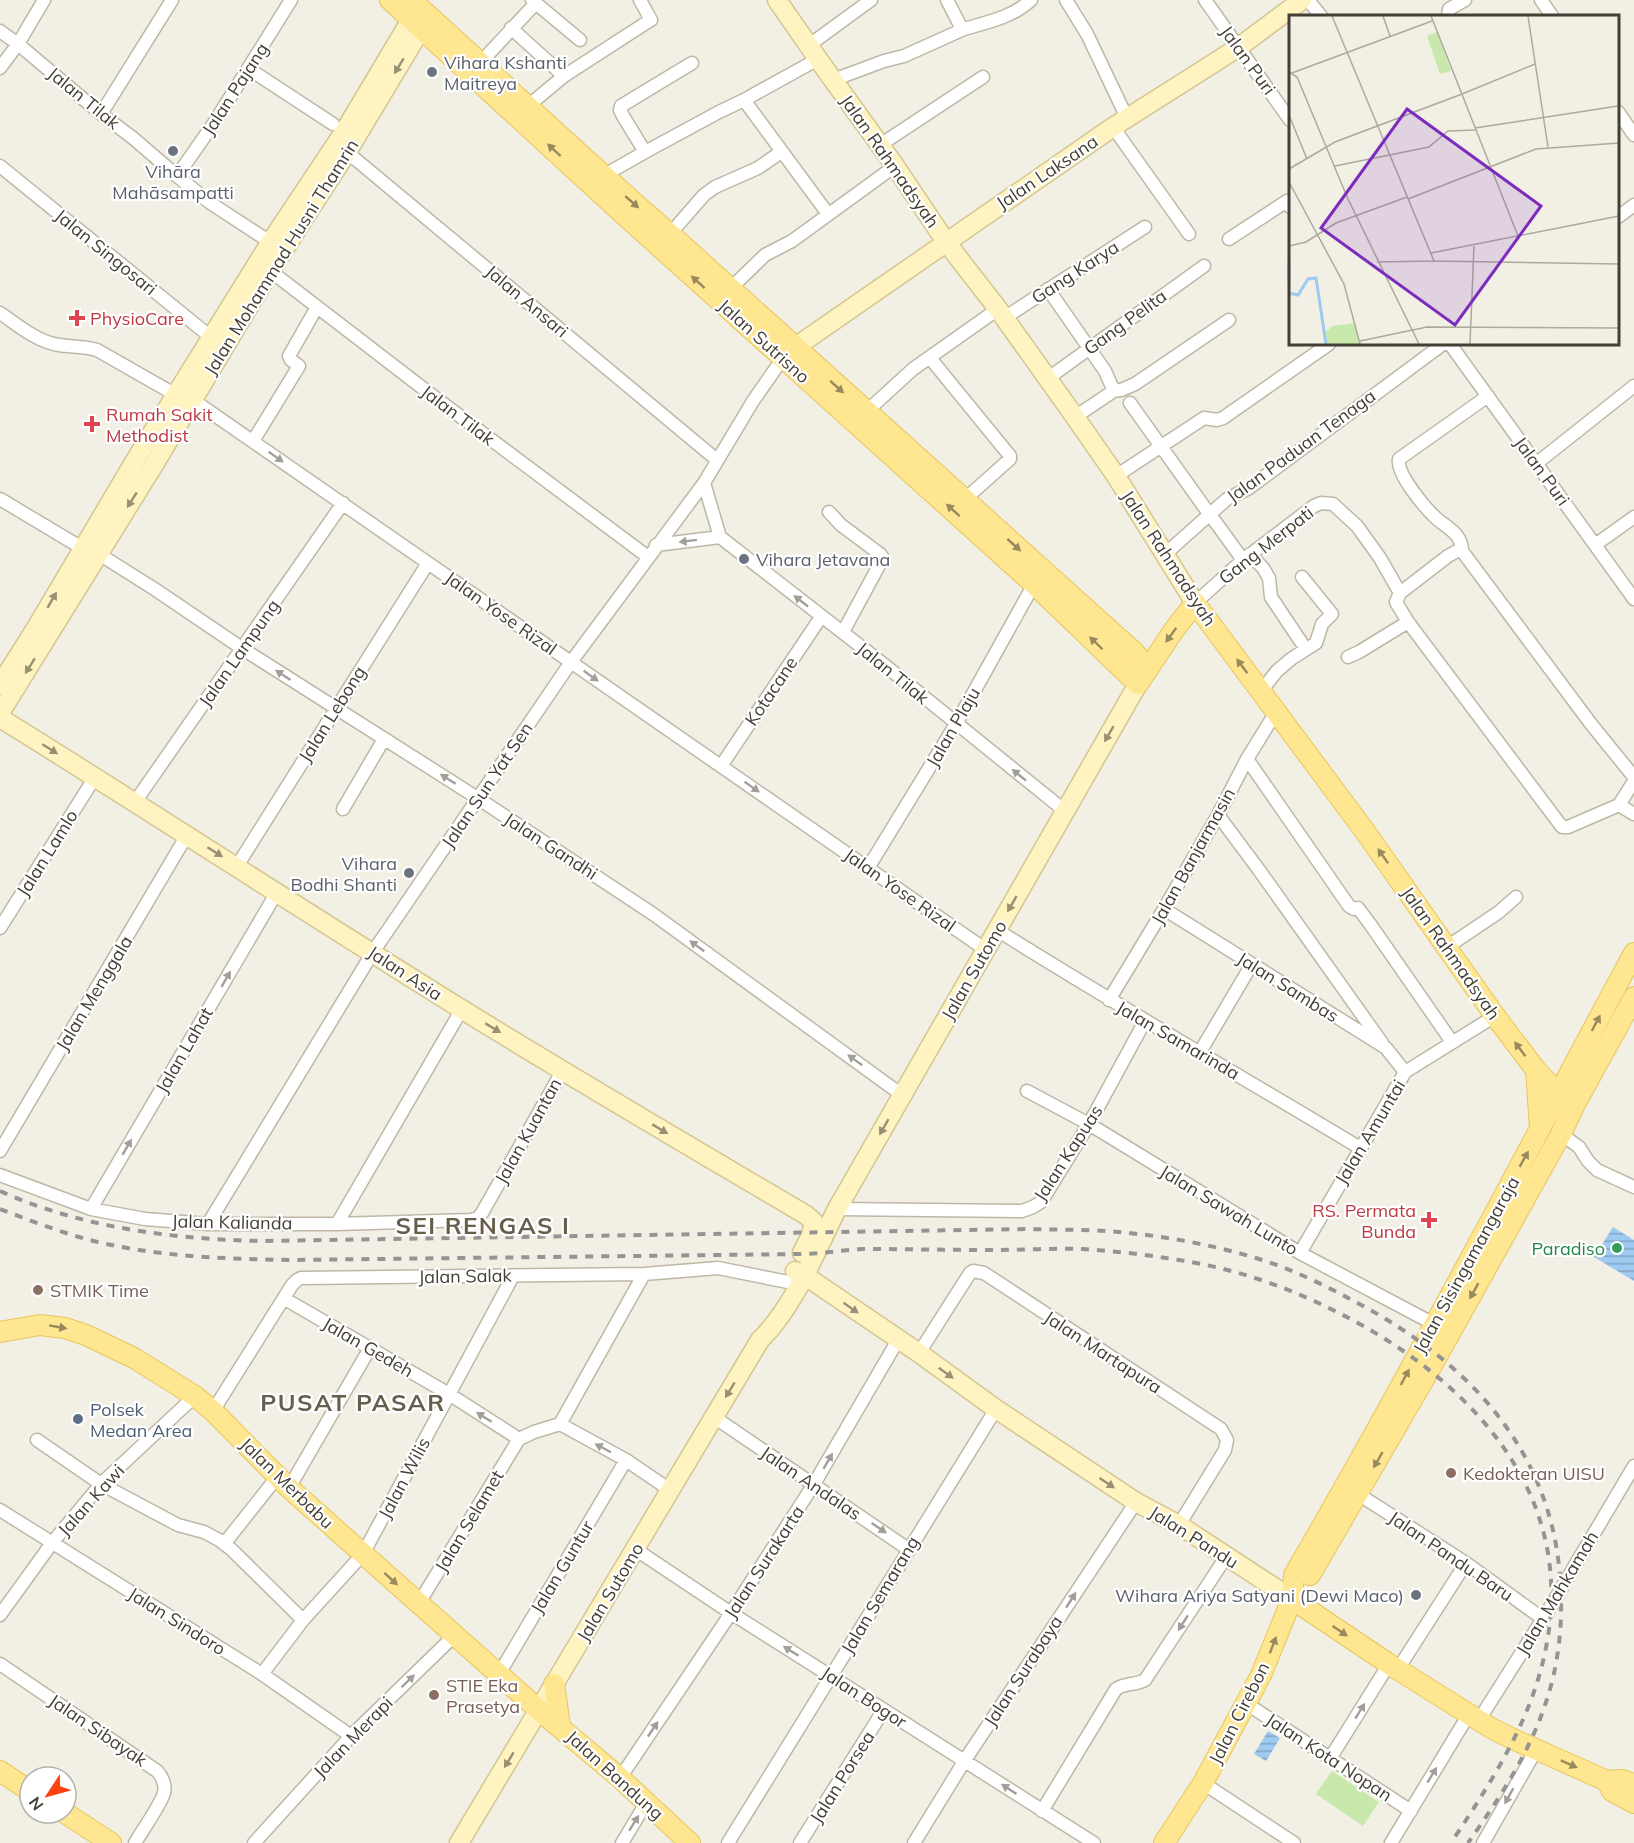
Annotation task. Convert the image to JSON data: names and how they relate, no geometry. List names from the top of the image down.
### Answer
{
  "streets": {
    "main road": [
      "Jalan Rahmadsyah",
      "Jalan Laksana",
      "Jalan Mohammad Husni Thamrin",
      "Jalan Sutrisno",
      "Jalan Sutomo",
      "Jalan Asia",
      "Jalan Sisingamangaraja",
      "Jalan Merbabu",
      "Jalan Pandu",
      "Jalan Cirebon",
      "Jalan Bandung"
    ],
    "street": [
      "Jalan Puri",
      "Jalan Pajang",
      "Jalan Tilak",
      "Jalan Singosari",
      "Gang Karya",
      "Jalan Ansari",
      "Gang Pelita",
      "Jalan Paduan Tenaga",
      "Gang Merpati",
      "Jalan Yose Rizal",
      "Jalan Lampung",
      "Kotacane",
      "Jalan Lebong",
      "Jalan Plaju",
      "Jalan Sun Yat Sen",
      "Jalan Gandhi",
      "Jalan Lamlo",
      "Jalan Banjarmasin",
      "Jalan Sambas",
      "Jalan Menggala",
      "Jalan Samarinda",
      "Jalan Lahat",
      "Jalan Kuantan",
      "Jalan Amuntai",
      "Jalan Kapuas",
      "Jalan Sawah Lunto",
      "Jalan Kalianda",
      "Jalan Salak",
      "Jalan Gedeh",
      "Jalan Martapura",
      "Jalan Wilis",
      "Jalan Andalas",
      "Jalan Kawi",
      "Jalan Selamet",
      "Jalan Pandu Baru",
      "Jalan Surakarta",
      "Jalan Guntur",
      "Jalan Mahkamah",
      "Jalan Semarang",
      "Jalan Sindoro",
      "Jalan Surabaya",
      "Jalan Bogor",
      "Jalan Sibayak",
      "Jalan Merapi",
      "Jalan Kota Nopan",
      "Jalan Porsea"
    ]
  },
  "crossings": [
    ["Jalan Puri", "Jalan Laksana"],
    ["Jalan Pajang", "Jalan Tilak"],
    ["Jalan Tilak", "Jalan Mohammad Husni Thamrin"],
    ["Jalan Tilak", "Kotacane"],
    ["Jalan Tilak", "Jalan Plaju"],
    ["Jalan Tilak", "Jalan Sun Yat Sen"],
    ["Jalan Tilak", "Jalan Sutomo"],
    ["Jalan Rahmadsyah", "Jalan Laksana"],
    ["Jalan Rahmadsyah", "Gang Karya"],
    ["Jalan Rahmadsyah", "Gang Pelita"],
    ["Jalan Rahmadsyah", "Jalan Paduan Tenaga"],
    ["Jalan Rahmadsyah", "Gang Merpati"],
    ["Jalan Rahmadsyah", "Jalan Banjarmasin"],
    ["Jalan Rahmadsyah", "Jalan Sutomo"],
    ["Jalan Rahmadsyah", "Jalan Amuntai"],
    ["Jalan Rahmadsyah", "Jalan Sisingamangaraja"],
    ["Jalan Laksana", "Jalan Sutrisno"],
    ["Jalan Laksana", "Jalan Sun Yat Sen"],
    ["Jalan Singosari", "Jalan Mohammad Husni Thamrin"],
    ["Jalan Mohammad Husni Thamrin", "Jalan Ansari"],
    ["Jalan Mohammad Husni Thamrin", "Jalan Sutrisno"],
    ["Jalan Mohammad Husni Thamrin", "Jalan Yose Rizal"],
    ["Jalan Mohammad Husni Thamrin", "Jalan Gandhi"],
    ["Gang Karya", "Jalan Sutrisno"],
    ["Jalan Ansari", "Jalan Sun Yat Sen"],
    ["Jalan Sutrisno", "Jalan Plaju"],
    ["Jalan Sutrisno", "Jalan Sun Yat Sen"],
    ["Jalan Sutrisno", "Jalan Sutomo"],
    ["Gang Merpati", "Jalan Sutomo"],
    ["Jalan Yose Rizal", "Jalan Lampung"],
    ["Jalan Yose Rizal", "Kotacane"],
    ["Jalan Yose Rizal", "Jalan Lebong"],
    ["Jalan Yose Rizal", "Jalan Plaju"],
    ["Jalan Yose Rizal", "Jalan Sun Yat Sen"],
    ["Jalan Yose Rizal", "Jalan Sutomo"],
    ["Jalan Lampung", "Jalan Gandhi"],
    ["Jalan Lampung", "Jalan Asia"],
    ["Jalan Lebong", "Jalan Gandhi"],
    ["Jalan Lebong", "Jalan Asia"],
    ["Jalan Sun Yat Sen", "Jalan Gandhi"],
    ["Jalan Sun Yat Sen", "Jalan Asia"],
    ["Jalan Sun Yat Sen", "Jalan Kalianda"],
    ["Jalan Gandhi", "Jalan Sutomo"],
    ["Jalan Lamlo", "Jalan Asia"],
    ["Jalan Banjarmasin", "Jalan Sambas"],
    ["Jalan Banjarmasin", "Jalan Samarinda"],
    ["Jalan Sutomo", "Jalan Asia"],
    ["Jalan Sutomo", "Jalan Samarinda"],
    ["Jalan Sutomo", "Jalan Kapuas"],
    ["Jalan Sutomo", "Jalan Salak"],
    ["Jalan Sutomo", "Jalan Merbabu"],
    ["Jalan Sutomo", "Jalan Andalas"],
    ["Jalan Sutomo", "Jalan Pandu"],
    ["Jalan Sutomo", "Jalan Bogor"],
    ["Jalan Sutomo", "Jalan Bandung"],
    ["Jalan Asia", "Jalan Menggala"],
    ["Jalan Asia", "Jalan Lahat"],
    ["Jalan Asia", "Jalan Kuantan"],
    ["Jalan Sambas", "Jalan Amuntai"],
    ["Jalan Samarinda", "Jalan Amuntai"],
    ["Jalan Samarinda", "Jalan Kapuas"],
    ["Jalan Lahat", "Jalan Kalianda"],
    ["Jalan Kuantan", "Jalan Kalianda"],
    ["Jalan Amuntai", "Jalan Sawah Lunto"],
    ["Jalan Kapuas", "Jalan Sawah Lunto"],
    ["Jalan Sawah Lunto", "Jalan Sisingamangaraja"],
    ["Jalan Sisingamangaraja", "Jalan Pandu"],
    ["Jalan Sisingamangaraja", "Jalan Pandu Baru"],
    ["Jalan Sisingamangaraja", "Jalan Cirebon"],
    ["Jalan Salak", "Jalan Gedeh"],
    ["Jalan Salak", "Jalan Wilis"],
    ["Jalan Salak", "Jalan Merbabu"],
    ["Jalan Salak", "Jalan Pandu"],
    ["Jalan Gedeh", "Jalan Wilis"],
    ["Jalan Gedeh", "Jalan Selamet"],
    ["Jalan Martapura", "Jalan Pandu"],
    ["Jalan Wilis", "Jalan Merbabu"],
    ["Jalan Wilis", "Jalan Sindoro"],
    ["Jalan Merbabu", "Jalan Kawi"],
    ["Jalan Merbabu", "Jalan Selamet"],
    ["Jalan Merbabu", "Jalan Guntur"],
    ["Jalan Merbabu", "Jalan Merapi"],
    ["Jalan Merbabu", "Jalan Bandung"],
    ["Jalan Andalas", "Jalan Surakarta"],
    ["Jalan Andalas", "Jalan Semarang"],
    ["Jalan Kawi", "Jalan Sindoro"],
    ["Jalan Pandu", "Jalan Surakarta"],
    ["Jalan Pandu", "Jalan Mahkamah"],
    ["Jalan Pandu", "Jalan Semarang"],
    ["Jalan Pandu", "Jalan Surabaya"],
    ["Jalan Pandu", "Jalan Cirebon"],
    ["Jalan Pandu Baru", "Jalan Mahkamah"],
    ["Jalan Surakarta", "Jalan Bogor"],
    ["Jalan Surakarta", "Jalan Bandung"],
    ["Jalan Mahkamah", "Jalan Kota Nopan"],
    ["Jalan Semarang", "Jalan Bogor"],
    ["Jalan Sindoro", "Jalan Merapi"],
    ["Jalan Surabaya", "Jalan Bogor"],
    ["Jalan Bogor", "Jalan Porsea"],
    ["Jalan Cirebon", "Jalan Kota Nopan"]
  ],
  "one_way": [
    "Jalan Yose Rizal",
    "Jalan Gandhi",
    "Jalan Sutomo",
    "Jalan Asia",
    "Jalan Lahat",
    "Jalan Merbabu",
    "Jalan Andalas",
    "Jalan Pandu",
    "Jalan Surakarta",
    "Jalan Bogor",
    "Jalan Cirebon",
    "Jalan Merapi"
  ],
  "districts": ["SEI RENGAS I", "PUSAT PASAR"],
  "places": {
    "other": [
      "Vihara Kshanti Maitreya",
      "Vihāra Mahāsampatti",
      "Vihara Jetavana",
      "Vihara Bodhi Shanti",
      "Paradiso",
      "STMIK Time",
      "Polsek Medan Area",
      "Kedokteran UISU",
      "Wihara Ariya Satyani (Dewi Maco)",
      "STIE Eka Prasetya"
    ],
    "health": ["PhysioCare", "Rumah Sakit Methodist", "RS. Permata Bunda"]
  },
  "north": "bottom left"
}
